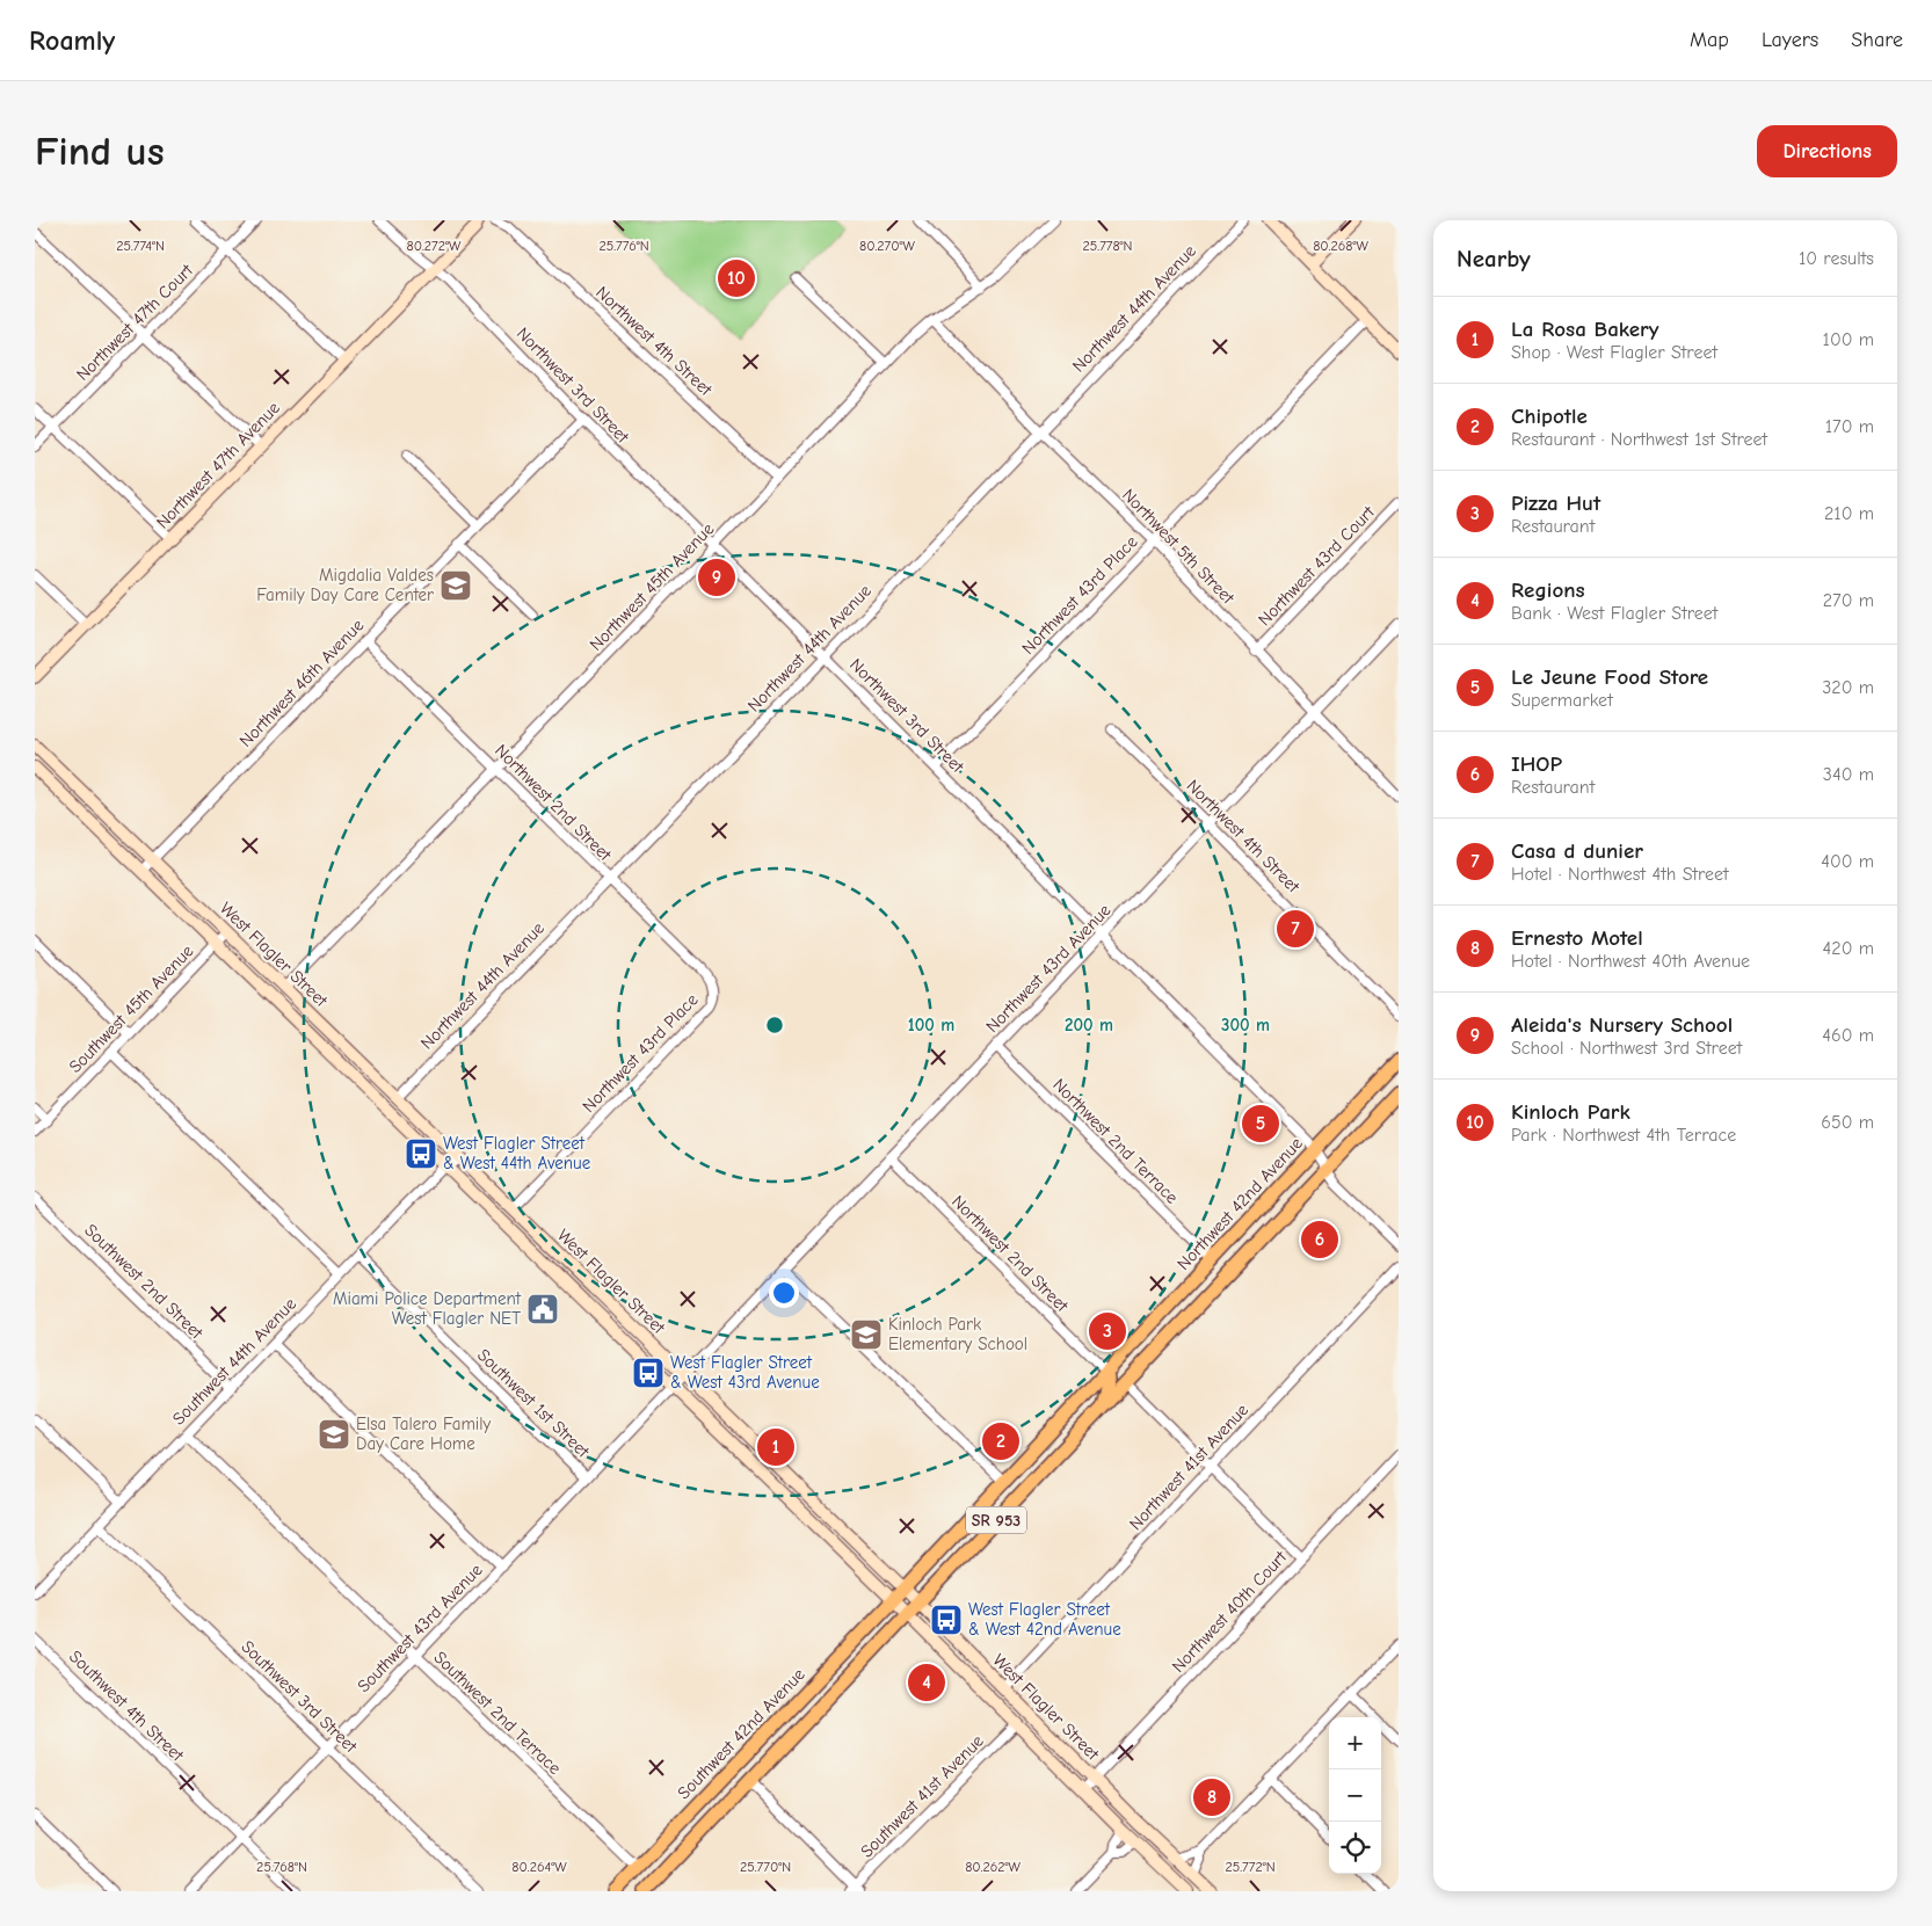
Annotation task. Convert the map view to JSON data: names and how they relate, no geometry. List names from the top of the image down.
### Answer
{
  "streets": {
    "main road": [
      "Northwest 47th Avenue",
      "West Flagler Street",
      "Northwest 42nd Avenue",
      "SR 953",
      "Southwest 42nd Avenue"
    ],
    "street": [
      "Northwest 44th Avenue",
      "Northwest 47th Court",
      "Northwest 4th Street",
      "Northwest 3rd Street",
      "Northwest 5th Street",
      "Northwest 43rd Court",
      "Northwest 45th Avenue",
      "Northwest 43rd Place",
      "Northwest 46th Avenue",
      "Northwest 2nd Street",
      "Northwest 43rd Avenue",
      "Southwest 45th Avenue",
      "Northwest 2nd Terrace",
      "Southwest 2nd Street",
      "Southwest 44th Avenue",
      "Southwest 1st Street",
      "Northwest 41st Avenue",
      "Northwest 40th Court",
      "Southwest 43rd Avenue",
      "Southwest 3rd Street",
      "Southwest 4th Street",
      "Southwest 2nd Terrace",
      "Southwest 41st Avenue"
    ]
  },
  "crossings": [
    ["Northwest 44th Avenue", "Northwest 3rd Street"],
    ["Northwest 44th Avenue", "Northwest 5th Street"],
    ["Northwest 44th Avenue", "Northwest 2nd Street"],
    ["Northwest 44th Avenue", "West Flagler Street"],
    ["Northwest 4th Street", "Northwest 45th Avenue"],
    ["Northwest 4th Street", "Northwest 43rd Avenue"],
    ["Northwest 3rd Street", "Northwest 47th Avenue"],
    ["Northwest 3rd Street", "Northwest 45th Avenue"],
    ["Northwest 3rd Street", "Northwest 43rd Place"],
    ["Northwest 3rd Street", "Northwest 46th Avenue"],
    ["Northwest 3rd Street", "Northwest 43rd Avenue"],
    ["Northwest 3rd Street", "Northwest 42nd Avenue"],
    ["Northwest 3rd Street", "SR 953"],
    ["Northwest 5th Street", "Northwest 43rd Court"],
    ["Northwest 5th Street", "Northwest 45th Avenue"],
    ["Northwest 5th Street", "Northwest 43rd Place"],
    ["Northwest 5th Street", "Northwest 43rd Avenue"],
    ["Northwest 45th Avenue", "Northwest 2nd Street"],
    ["Northwest 45th Avenue", "West Flagler Street"],
    ["Northwest 43rd Place", "Northwest 2nd Street"],
    ["Northwest 43rd Place", "West Flagler Street"],
    ["Northwest 46th Avenue", "Northwest 2nd Street"],
    ["Northwest 46th Avenue", "West Flagler Street"],
    ["Northwest 2nd Street", "Northwest 43rd Avenue"],
    ["Northwest 2nd Street", "Northwest 42nd Avenue"],
    ["West Flagler Street", "Northwest 43rd Avenue"],
    ["West Flagler Street", "Southwest 45th Avenue"],
    ["West Flagler Street", "Northwest 42nd Avenue"],
    ["West Flagler Street", "Southwest 44th Avenue"],
    ["West Flagler Street", "Northwest 41st Avenue"],
    ["West Flagler Street", "SR 953"],
    ["West Flagler Street", "Northwest 40th Court"],
    ["West Flagler Street", "Southwest 43rd Avenue"],
    ["West Flagler Street", "Southwest 42nd Avenue"],
    ["West Flagler Street", "Southwest 41st Avenue"],
    ["Northwest 43rd Avenue", "Northwest 2nd Terrace"],
    ["Northwest 43rd Avenue", "Southwest 43rd Avenue"],
    ["Northwest 2nd Terrace", "Northwest 42nd Avenue"],
    ["Northwest 42nd Avenue", "Southwest 42nd Avenue"],
    ["Southwest 2nd Street", "Southwest 44th Avenue"],
    ["Southwest 44th Avenue", "Southwest 1st Street"],
    ["Southwest 44th Avenue", "Southwest 3rd Street"],
    ["Southwest 44th Avenue", "Southwest 2nd Terrace"],
    ["Southwest 1st Street", "Southwest 43rd Avenue"],
    ["Southwest 43rd Avenue", "Southwest 3rd Street"],
    ["Southwest 43rd Avenue", "Southwest 4th Street"],
    ["Southwest 43rd Avenue", "Southwest 2nd Terrace"],
    ["Southwest 2nd Terrace", "Southwest 42nd Avenue"]
  ],
  "places": {
    "school or university": ["Migdalia Valdes Family Day Care Center", "Kinloch Park Elementary School", "Elsa Talero Family Day Care Home"],
    "bus stop": ["West Flagler Street & West 44th Avenue", "West Flagler Street & West 43rd Avenue", "West Flagler Street & West 42nd Avenue"],
    "public building": ["Miami Police Department West Flagler NET"]
  },
  "page": {
    "header": "Roamly",
    "nav": ["Map", "Layers", "Share"],
    "buttons": "Directions",
    "title": "Find us",
    "heading": ["Nearby", "10 results"],
    "pins": [
      "10",
      "9",
      "7",
      "5",
      "6",
      "3",
      "2",
      "1",
      "4",
      "8"
    ],
    "list": [
      {
        "mark": "1",
        "name": "La Rosa Bakery",
        "note": "Shop · West Flagler Street",
        "value": "100 m"
      },
      {
        "mark": "2",
        "name": "Chipotle",
        "note": "Restaurant · Northwest 1st Street",
        "value": "170 m"
      },
      {
        "mark": "3",
        "name": "Pizza Hut",
        "note": "Restaurant",
        "value": "210 m"
      },
      {
        "mark": "4",
        "name": "Regions",
        "note": "Bank · West Flagler Street",
        "value": "270 m"
      },
      {
        "mark": "5",
        "name": "Le Jeune Food Store",
        "note": "Supermarket",
        "value": "320 m"
      },
      {
        "mark": "6",
        "name": "IHOP",
        "note": "Restaurant",
        "value": "340 m"
      },
      {
        "mark": "7",
        "name": "Casa d dunier",
        "note": "Hotel · Northwest 4th Street",
        "value": "400 m"
      },
      {
        "mark": "8",
        "name": "Ernesto Motel",
        "note": "Hotel · Northwest 40th Avenue",
        "value": "420 m"
      },
      {
        "mark": "9",
        "name": "Aleida's Nursery School",
        "note": "School · Northwest 3rd Street",
        "value": "460 m"
      },
      {
        "mark": "10",
        "name": "Kinloch Park",
        "note": "Park · Northwest 4th Terrace",
        "value": "650 m"
      }
    ],
    "map_buttons": ["+", "−"]
  },
  "coordinates": [
    "80.272°W",
    "80.270°W",
    "80.268°W",
    "25.774°N",
    "25.776°N",
    "25.778°N",
    "25.768°N",
    "25.770°N",
    "25.772°N",
    "80.264°W",
    "80.262°W"
  ],
  "rings": ["100 m", "200 m", "300 m"]
}
